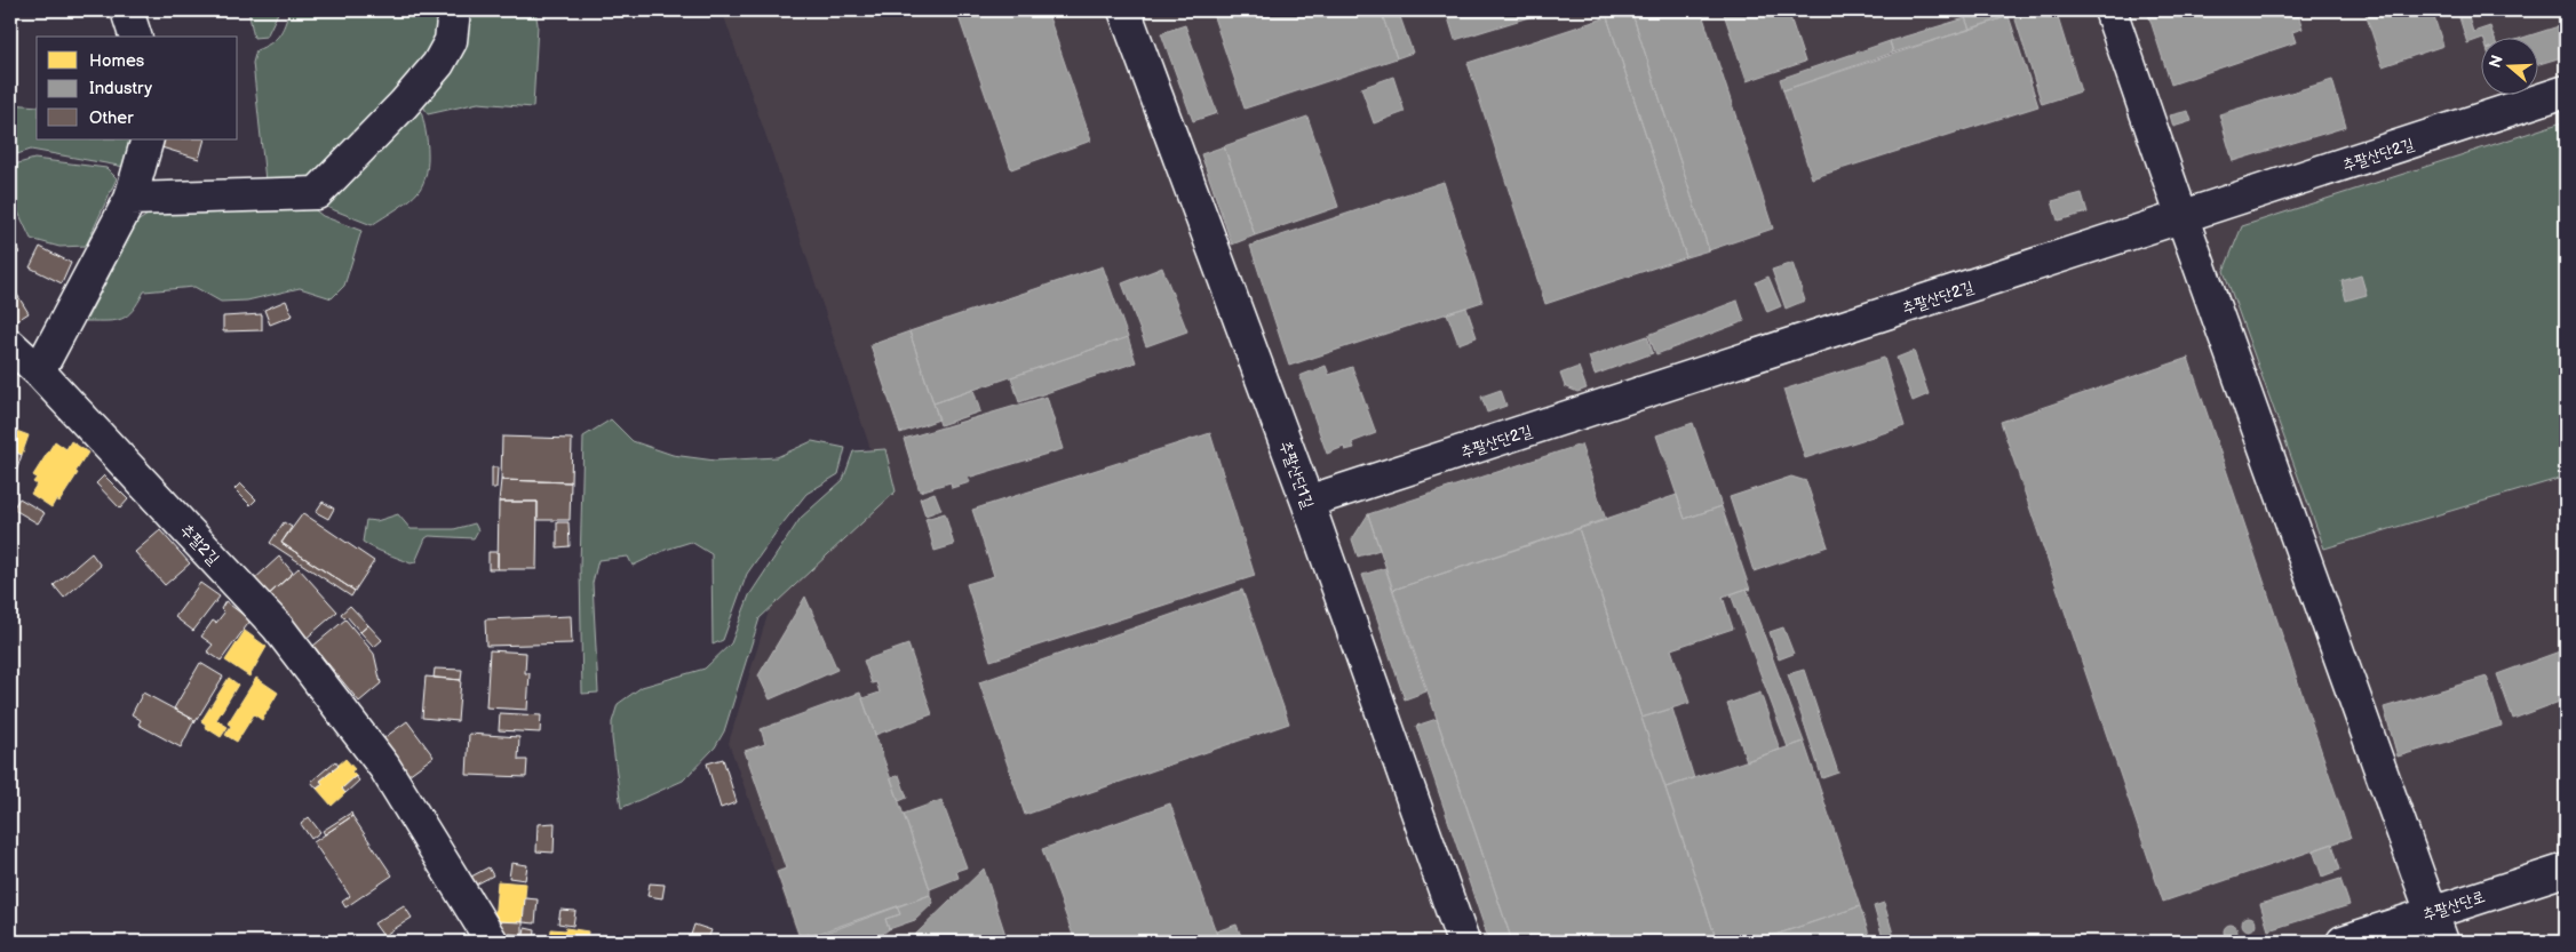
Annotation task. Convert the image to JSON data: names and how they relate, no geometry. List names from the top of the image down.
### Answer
{
  "streets": {
    "street": [
      "추팔산단2길",
      "추팔산단1길",
      "추팔2길",
      "추팔산단로"
    ]
  },
  "crossings": [
    ["추팔산단2길", "추팔산단1길"]
  ],
  "legend": ["Homes", "Industry", "Other"],
  "north": "left"
}
